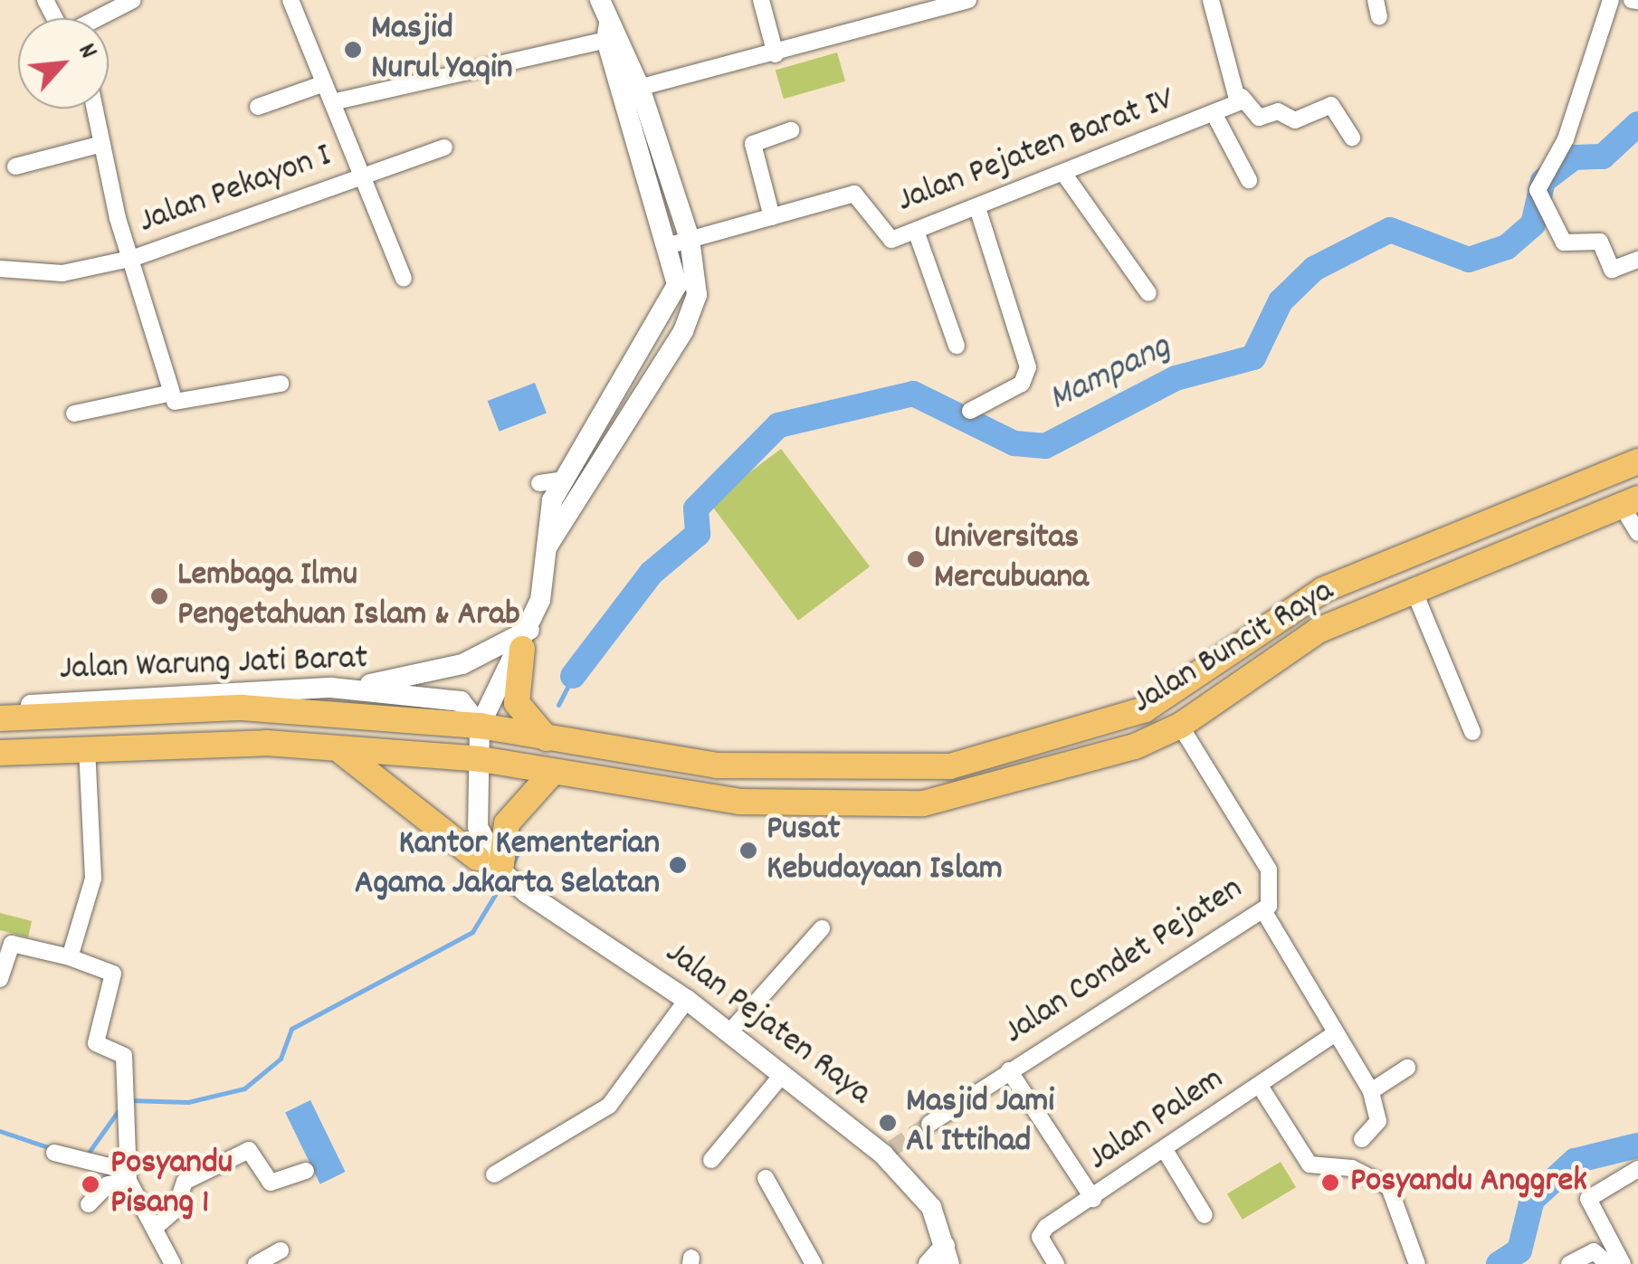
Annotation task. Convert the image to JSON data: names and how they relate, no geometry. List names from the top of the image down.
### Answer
{
  "streets": {
    "main road": ["Jalan Buncit Raya", "Jalan Warung Jati Barat"],
    "street": [
      "Jalan Pejaten Barat IV",
      "Jalan Pekayon I",
      "Jalan Condet Pejaten",
      "Jalan Pejaten Raya",
      "Jalan Palem"
    ]
  },
  "crossings": [
    ["Jalan Pejaten Barat IV", "Jalan Pejaten Raya"],
    ["Jalan Buncit Raya", "Jalan Warung Jati Barat"],
    ["Jalan Buncit Raya", "Jalan Condet Pejaten"],
    ["Jalan Buncit Raya", "Jalan Pejaten Raya"],
    ["Jalan Warung Jati Barat", "Jalan Pejaten Raya"],
    ["Jalan Condet Pejaten", "Jalan Palem"]
  ],
  "water": ["Mampang"],
  "places": [
    "Masjid Nurul Yaqin",
    "Universitas Mercubuana",
    "Lembaga Ilmu Pengetahuan Islam & Arab",
    "Pusat Kebudayaan Islam",
    "Kantor Kementerian Agama Jakarta Selatan",
    "Masjid Jami Al Ittihad",
    "Posyandu Anggrek",
    "Posyandu Pisang 1"
  ],
  "north": "top right"
}
